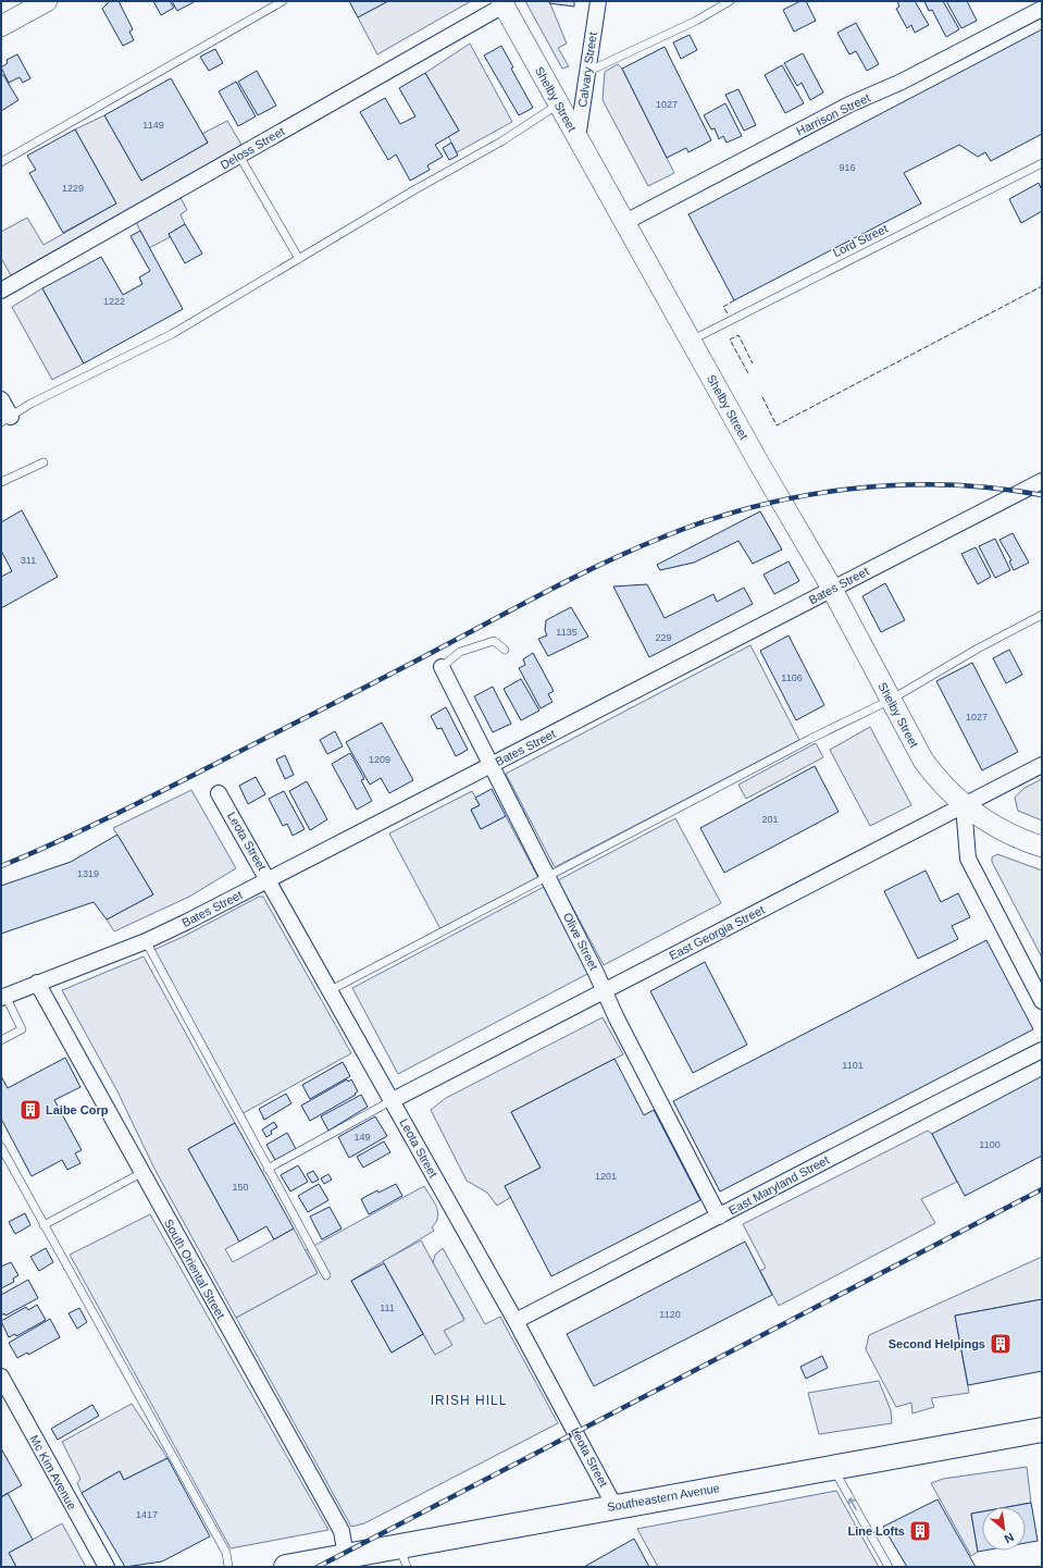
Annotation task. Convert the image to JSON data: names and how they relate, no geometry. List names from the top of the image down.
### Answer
{
  "streets": {
    "main road": ["Shelby Street", "Southeastern Avenue"],
    "street": [
      "Calvary Street",
      "Harrison Street",
      "Deloss Street",
      "Bates Street",
      "Leota Street",
      "East Georgia Street",
      "Olive Street",
      "East Maryland Street",
      "South Oriental Street",
      "Mc Kim Avenue"
    ],
    "lane": ["Lord Street"]
  },
  "crossings": [
    ["Calvary Street", "Shelby Street"],
    ["Shelby Street", "Harrison Street"],
    ["Shelby Street", "Deloss Street"],
    ["Shelby Street", "Lord Street"],
    ["Shelby Street", "Bates Street"],
    ["Shelby Street", "East Georgia Street"],
    ["Bates Street", "Leota Street"],
    ["Bates Street", "Olive Street"],
    ["Bates Street", "South Oriental Street"],
    ["Leota Street", "East Georgia Street"],
    ["Leota Street", "East Maryland Street"],
    ["Leota Street", "Southeastern Avenue"],
    ["East Georgia Street", "Olive Street"],
    ["Olive Street", "East Maryland Street"],
    ["South Oriental Street", "Southeastern Avenue"]
  ],
  "districts": ["IRISH HILL"],
  "places": {
    "building": ["Laibe Corp", "Second Helpings", "Line Lofts"]
  },
  "house_numbers": [
    "1027",
    "1149",
    "916",
    "1229",
    "1222",
    "311",
    "1135",
    "229",
    "1106",
    "1027",
    "1209",
    "201",
    "1319",
    "1101",
    "149",
    "1100",
    "1201",
    "150",
    "111",
    "1120",
    "1417"
  ],
  "north": "bottom right"
}
